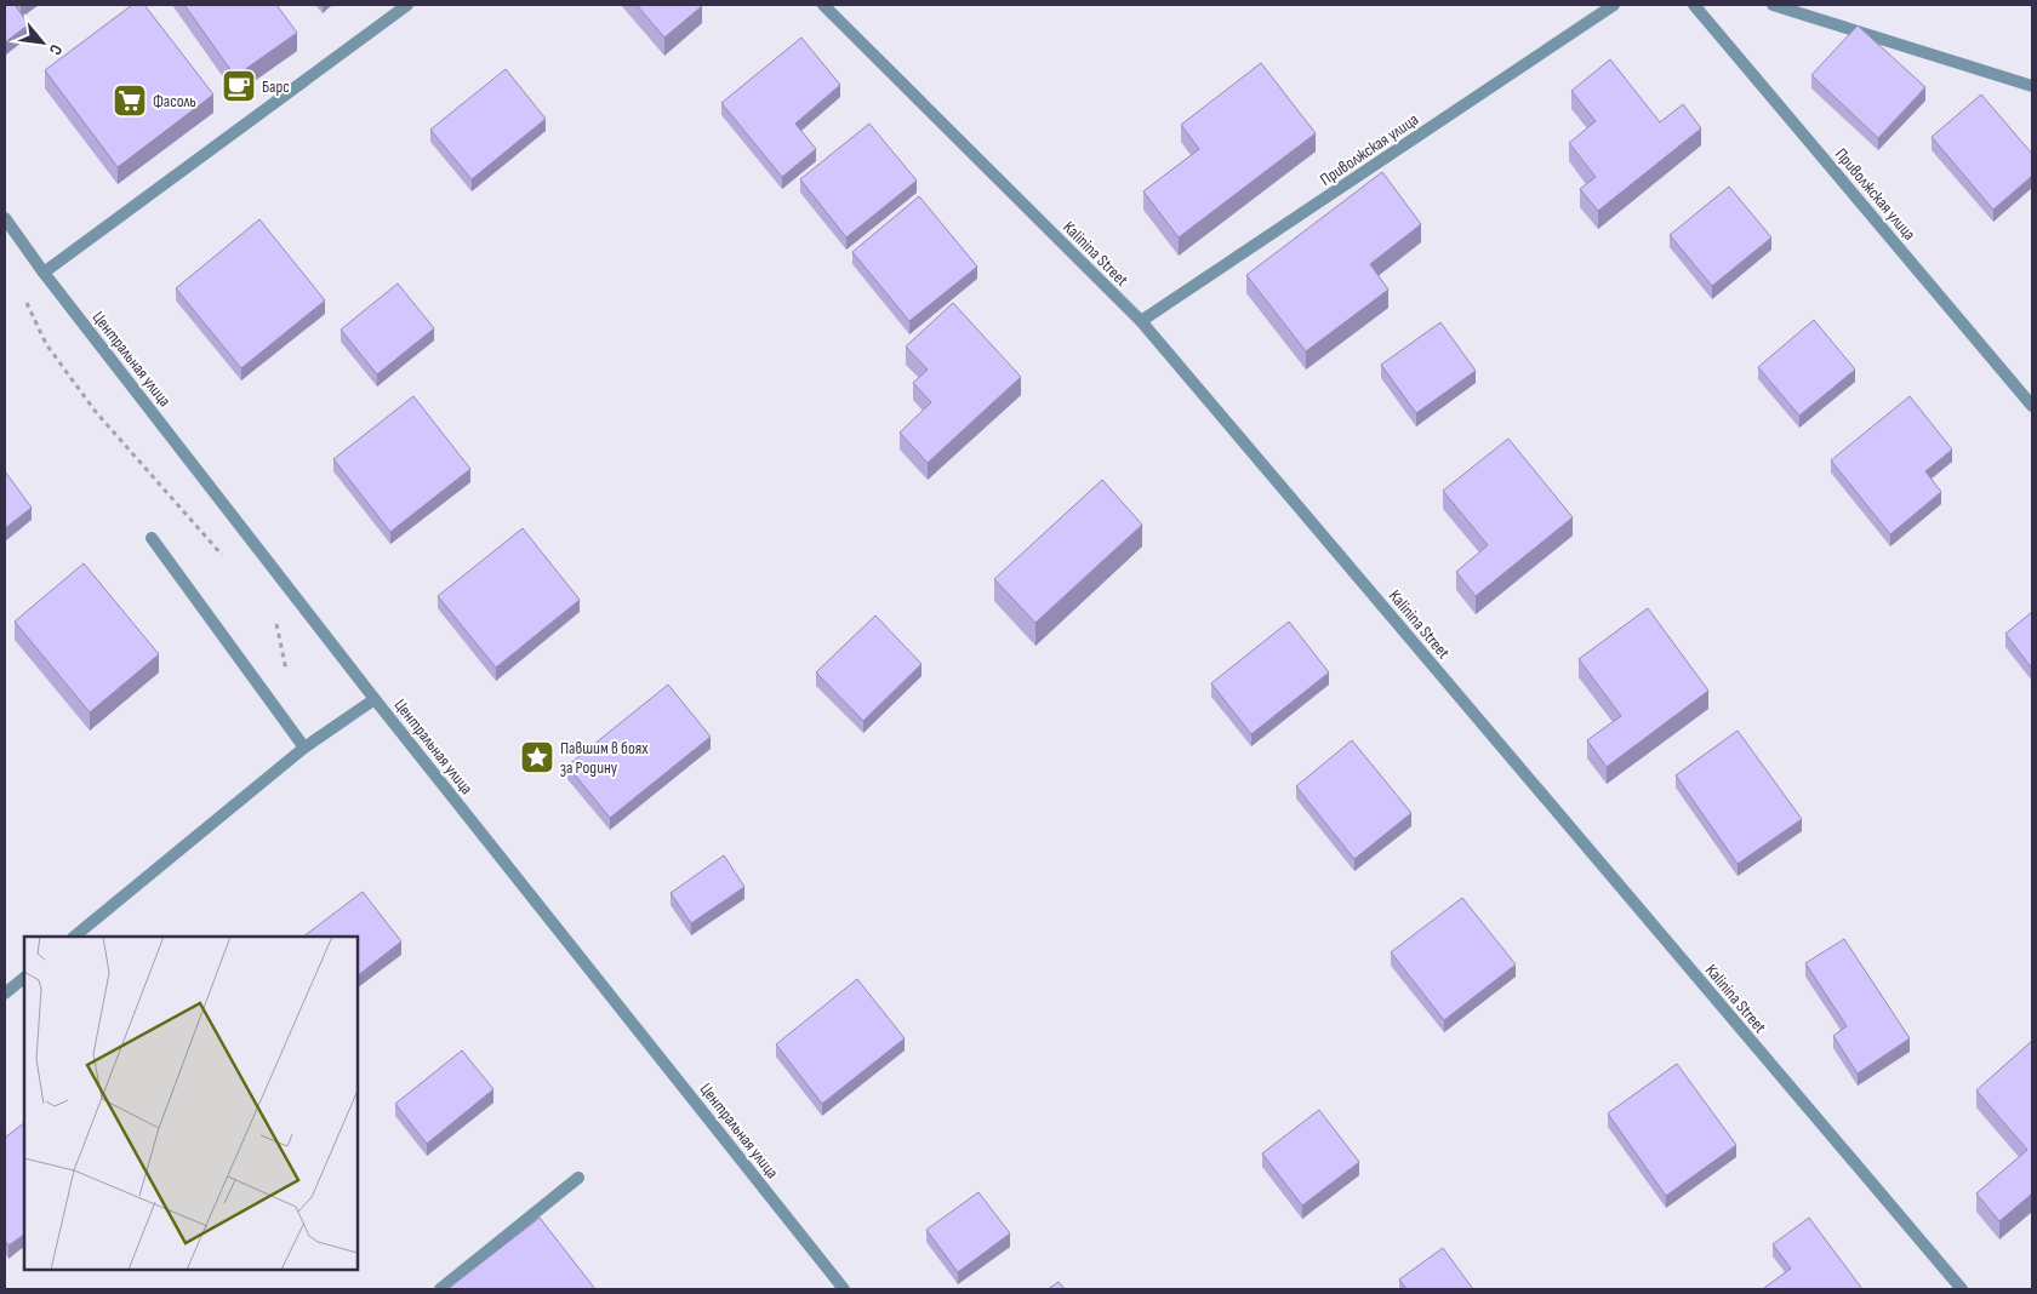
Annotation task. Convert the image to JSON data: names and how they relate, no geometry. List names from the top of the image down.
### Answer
{
  "streets": {
    "street": ["Приволжская улица", "Kalinina Street", "Центральная улица"]
  },
  "crossings": [
    ["Приволжская улица", "Kalinina Street"]
  ],
  "places": {
    "cafe": ["Барс"],
    "supermarket": ["Фасоль"],
    "place": ["Павшим в боях за Родину"]
  },
  "north": "bottom right"
}
